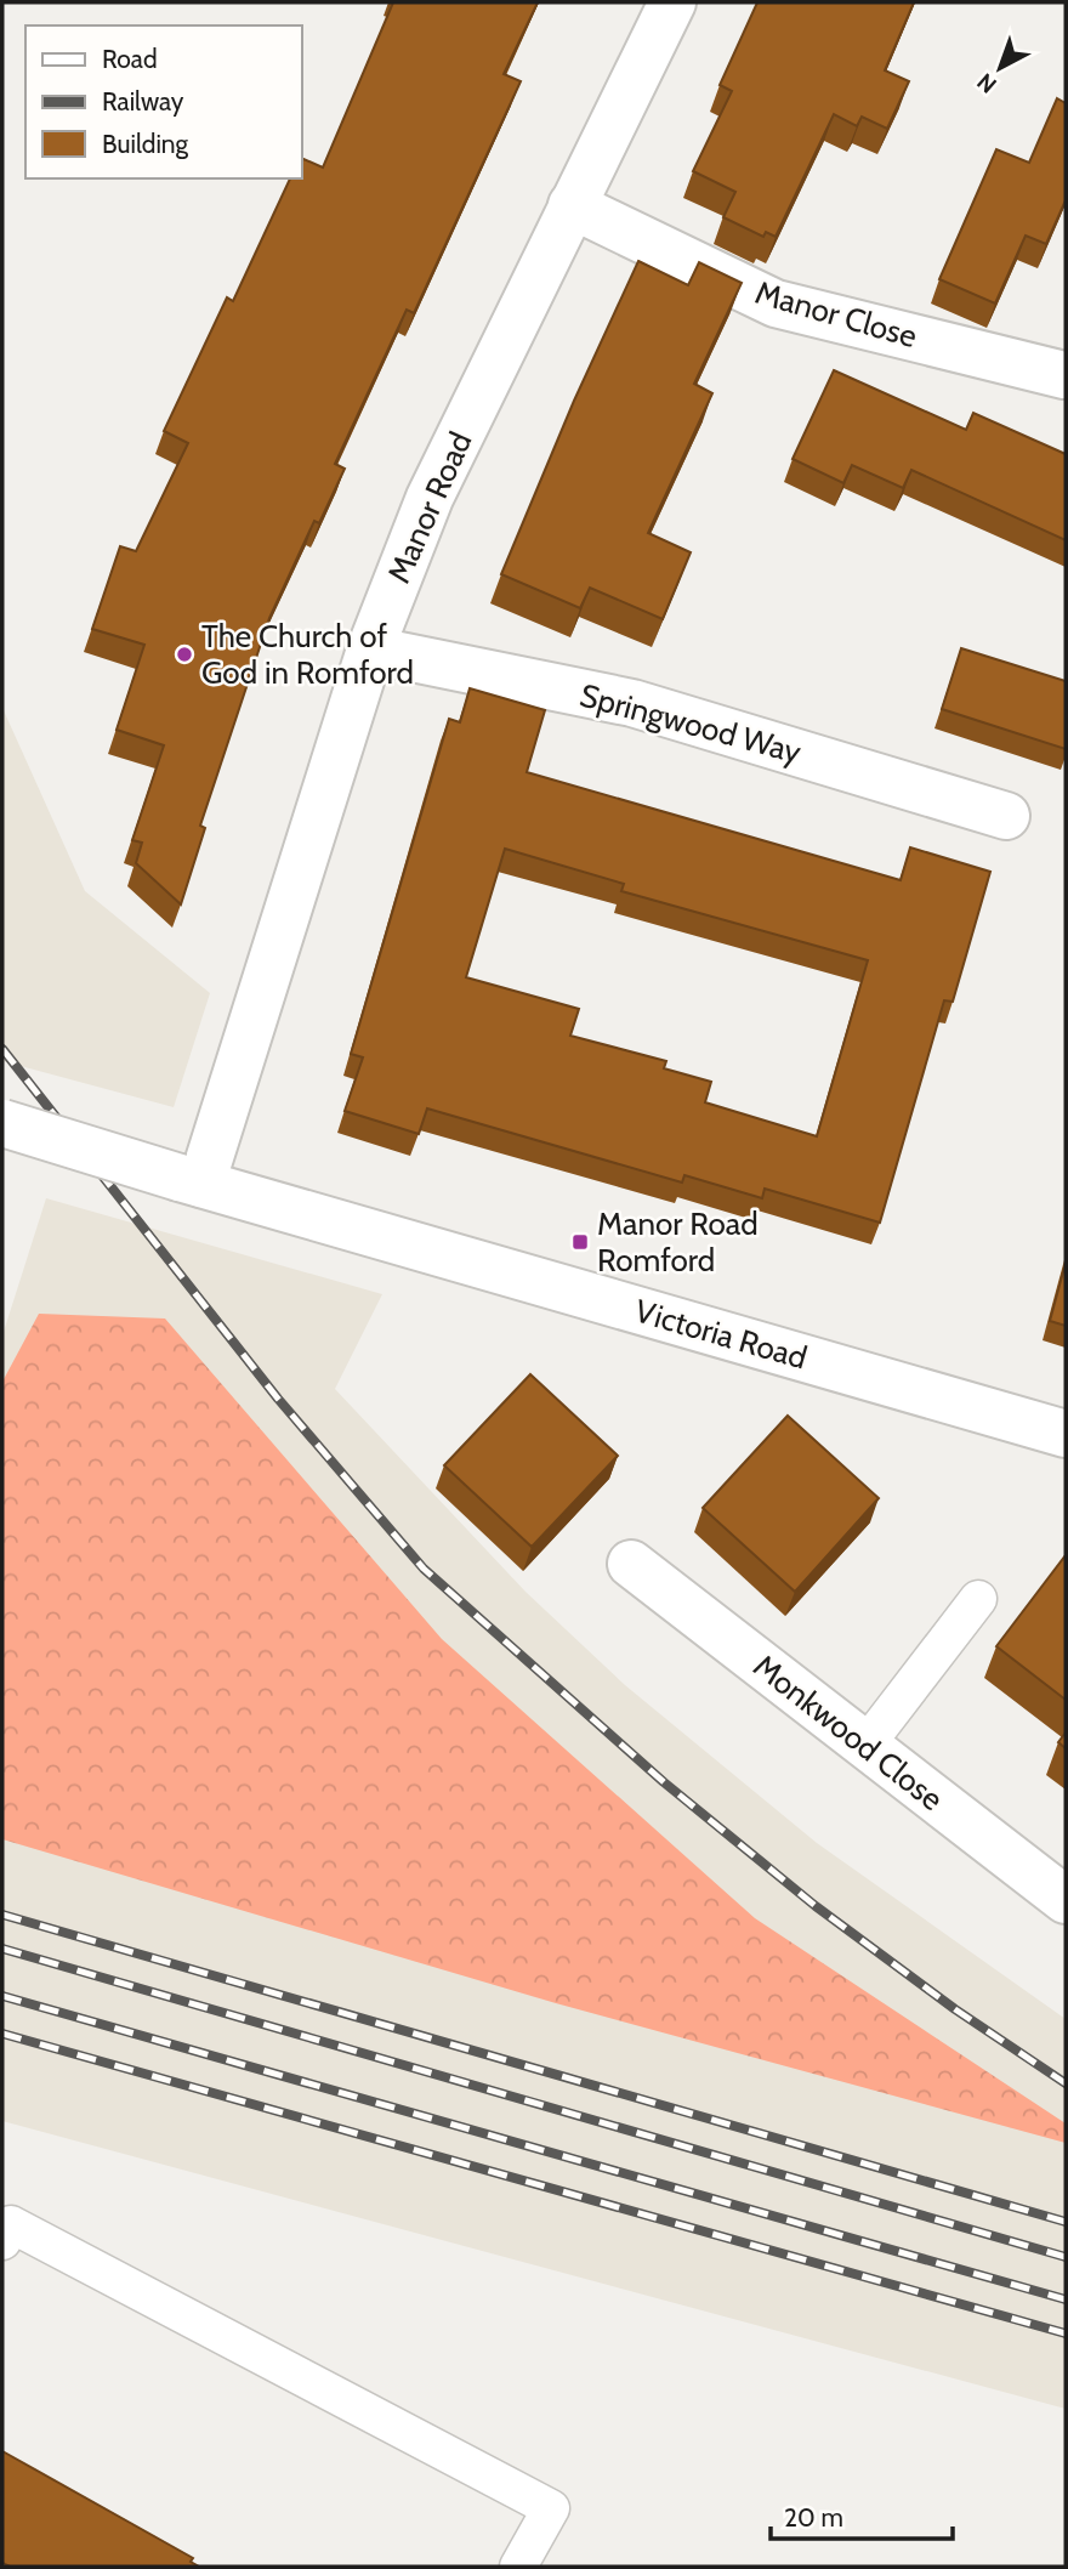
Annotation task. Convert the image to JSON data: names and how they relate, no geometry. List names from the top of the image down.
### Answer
{
  "streets": {
    "street": [
      "Manor Close",
      "Manor Road",
      "Springwood Way",
      "Victoria Road",
      "Monkwood Close"
    ]
  },
  "crossings": [
    ["Manor Close", "Manor Road"],
    ["Manor Road", "Springwood Way"],
    ["Manor Road", "Victoria Road"]
  ],
  "places": {
    "other": ["The Church of God in Romford"],
    "transit": ["Manor Road Romford"]
  },
  "legend": ["Road", "Railway", "Building"],
  "scale_bar": "20 m",
  "north": "bottom left"
}
